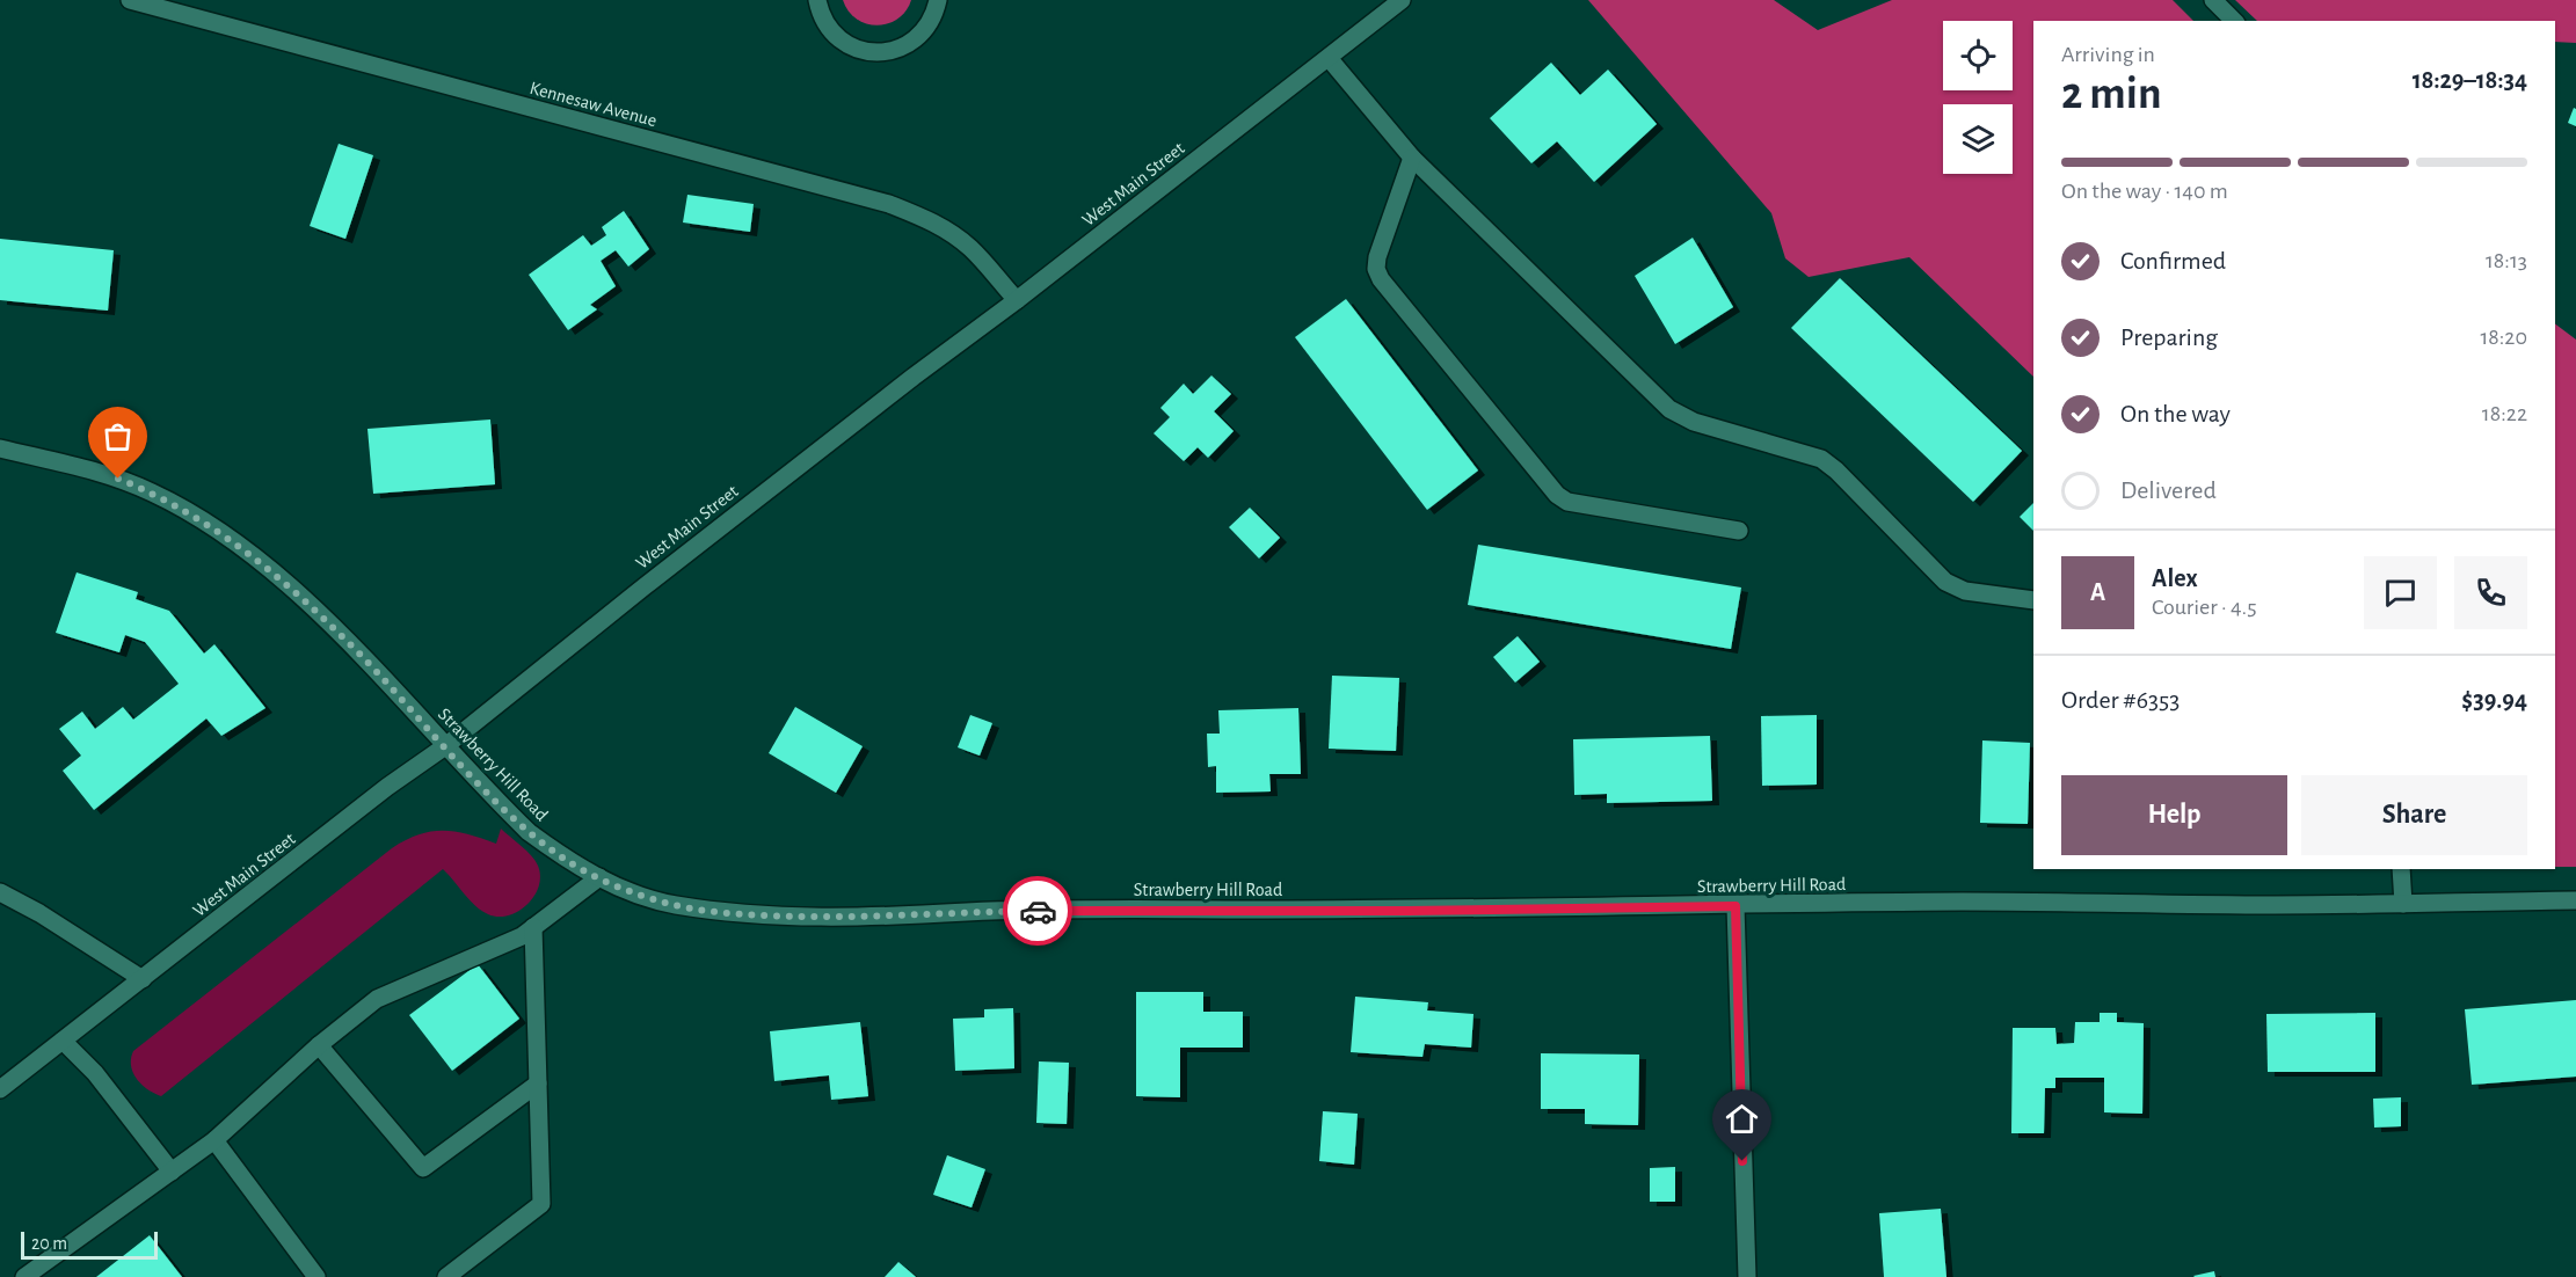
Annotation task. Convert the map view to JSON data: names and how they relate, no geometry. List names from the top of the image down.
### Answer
{
  "streets": {
    "main road": ["Kennesaw Avenue", "West Main Street", "Strawberry Hill Road"]
  },
  "crossings": [
    ["Kennesaw Avenue", "West Main Street"],
    ["West Main Street", "Strawberry Hill Road"]
  ],
  "scale_bar": "20 m",
  "page": {
    "heading": ["2 min", "Arriving in", "18:29–18:34"],
    "panel": [
      "Alex",
      "Courier · 4.5",
      "Order #6353",
      "$39.94"
    ],
    "bar": "On the way · 140 m",
    "list": [
      ["Confirmed", "18:13"],
      ["Preparing", "18:20"],
      ["On the way", "18:22"],
      "Delivered"
    ],
    "round": "A",
    "buttons": ["Help", "Share"],
    "scale": "20 m"
  }
}
